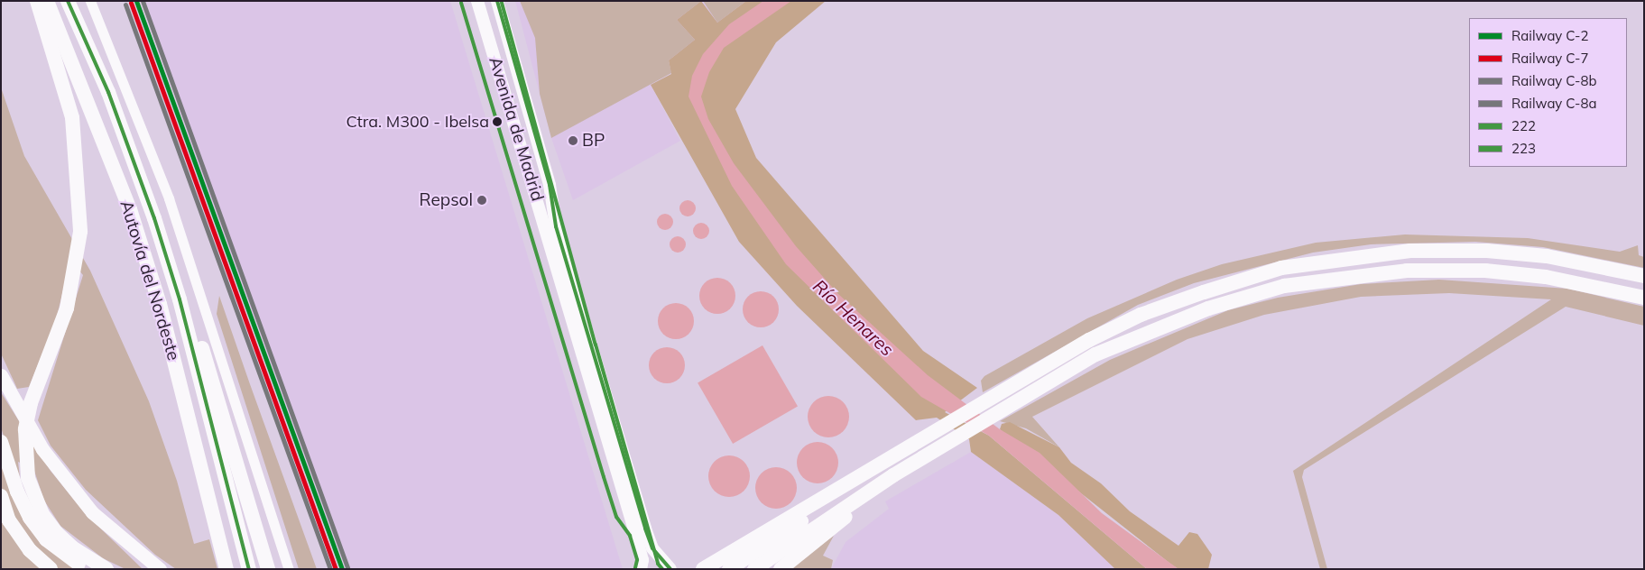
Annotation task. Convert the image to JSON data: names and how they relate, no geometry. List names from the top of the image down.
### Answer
{
  "streets": {
    "highway": ["Autovía del Nordeste"],
    "main road": ["Avenida de Madrid"]
  },
  "water": ["Río Henares"],
  "places": ["Ctra. M300 - Ibelsa", "BP", "Repsol"],
  "lines": [
    "rail line C-2",
    "rail line C-8b",
    "transit line 222",
    "rail line C-7",
    "transit line 223",
    "rail line C-8a"
  ],
  "legend": [
    "Railway C-2",
    "Railway C-7",
    "Railway C-8b",
    "Railway C-8a",
    "222",
    "223"
  ]
}
